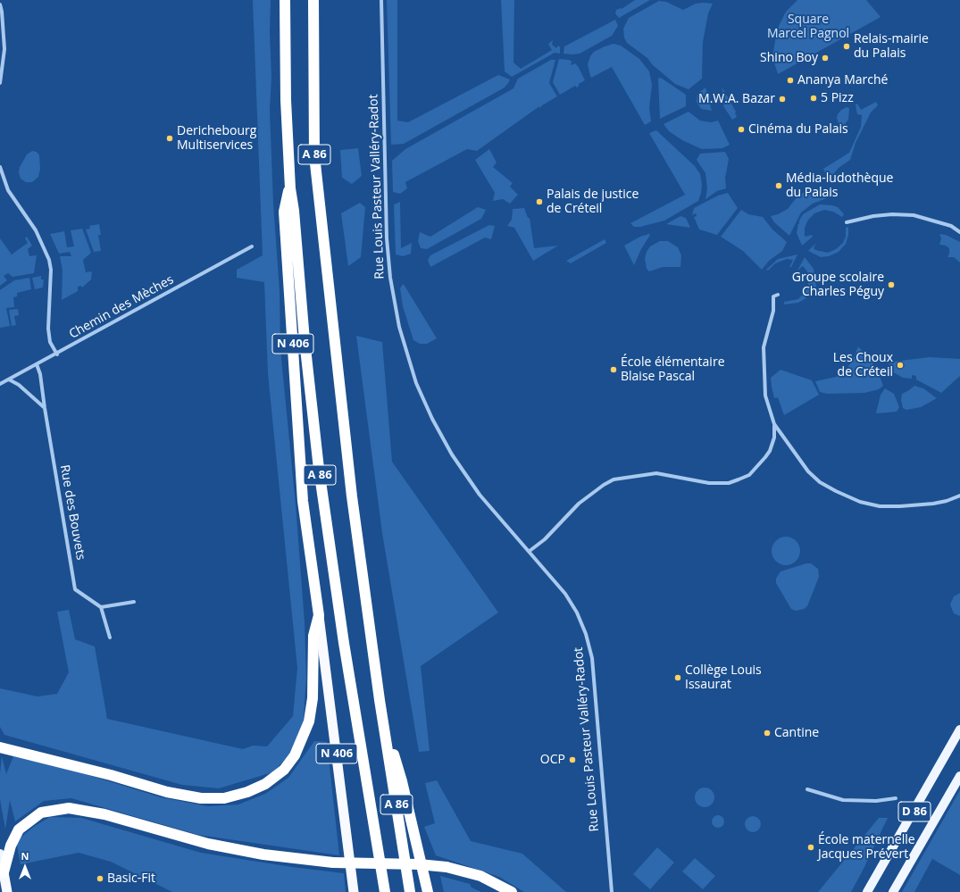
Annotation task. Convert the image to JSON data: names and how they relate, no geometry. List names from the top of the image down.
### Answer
{
  "streets": {
    "highway": ["A 86", "N 406"],
    "main road": ["D 86"],
    "street": ["Rue Louis Pasteur Valléry-Radot", "Chemin des Mèches", "Rue des Bouvets"]
  },
  "crossings": [
    ["A 86", "N 406"],
    ["Chemin des Mèches", "Rue des Bouvets"]
  ],
  "parks": ["Square Marcel Pagnol"],
  "places": [
    "Relais-mairie du Palais",
    "Shino Boy",
    "Ananya Marché",
    "5 Pizz",
    "M.W.A. Bazar",
    "Cinéma du Palais",
    "Derichebourg Multiservices",
    "Média-ludothèque du Palais",
    "Palais de justice de Créteil",
    "Groupe scolaire Charles Péguy",
    "Les Choux de Créteil",
    "École élémentaire Blaise Pascal",
    "Collège Louis Issaurat",
    "Cantine",
    "OCP",
    "École maternelle Jacques Prévert",
    "Basic-Fit"
  ],
  "north": "top"
}
